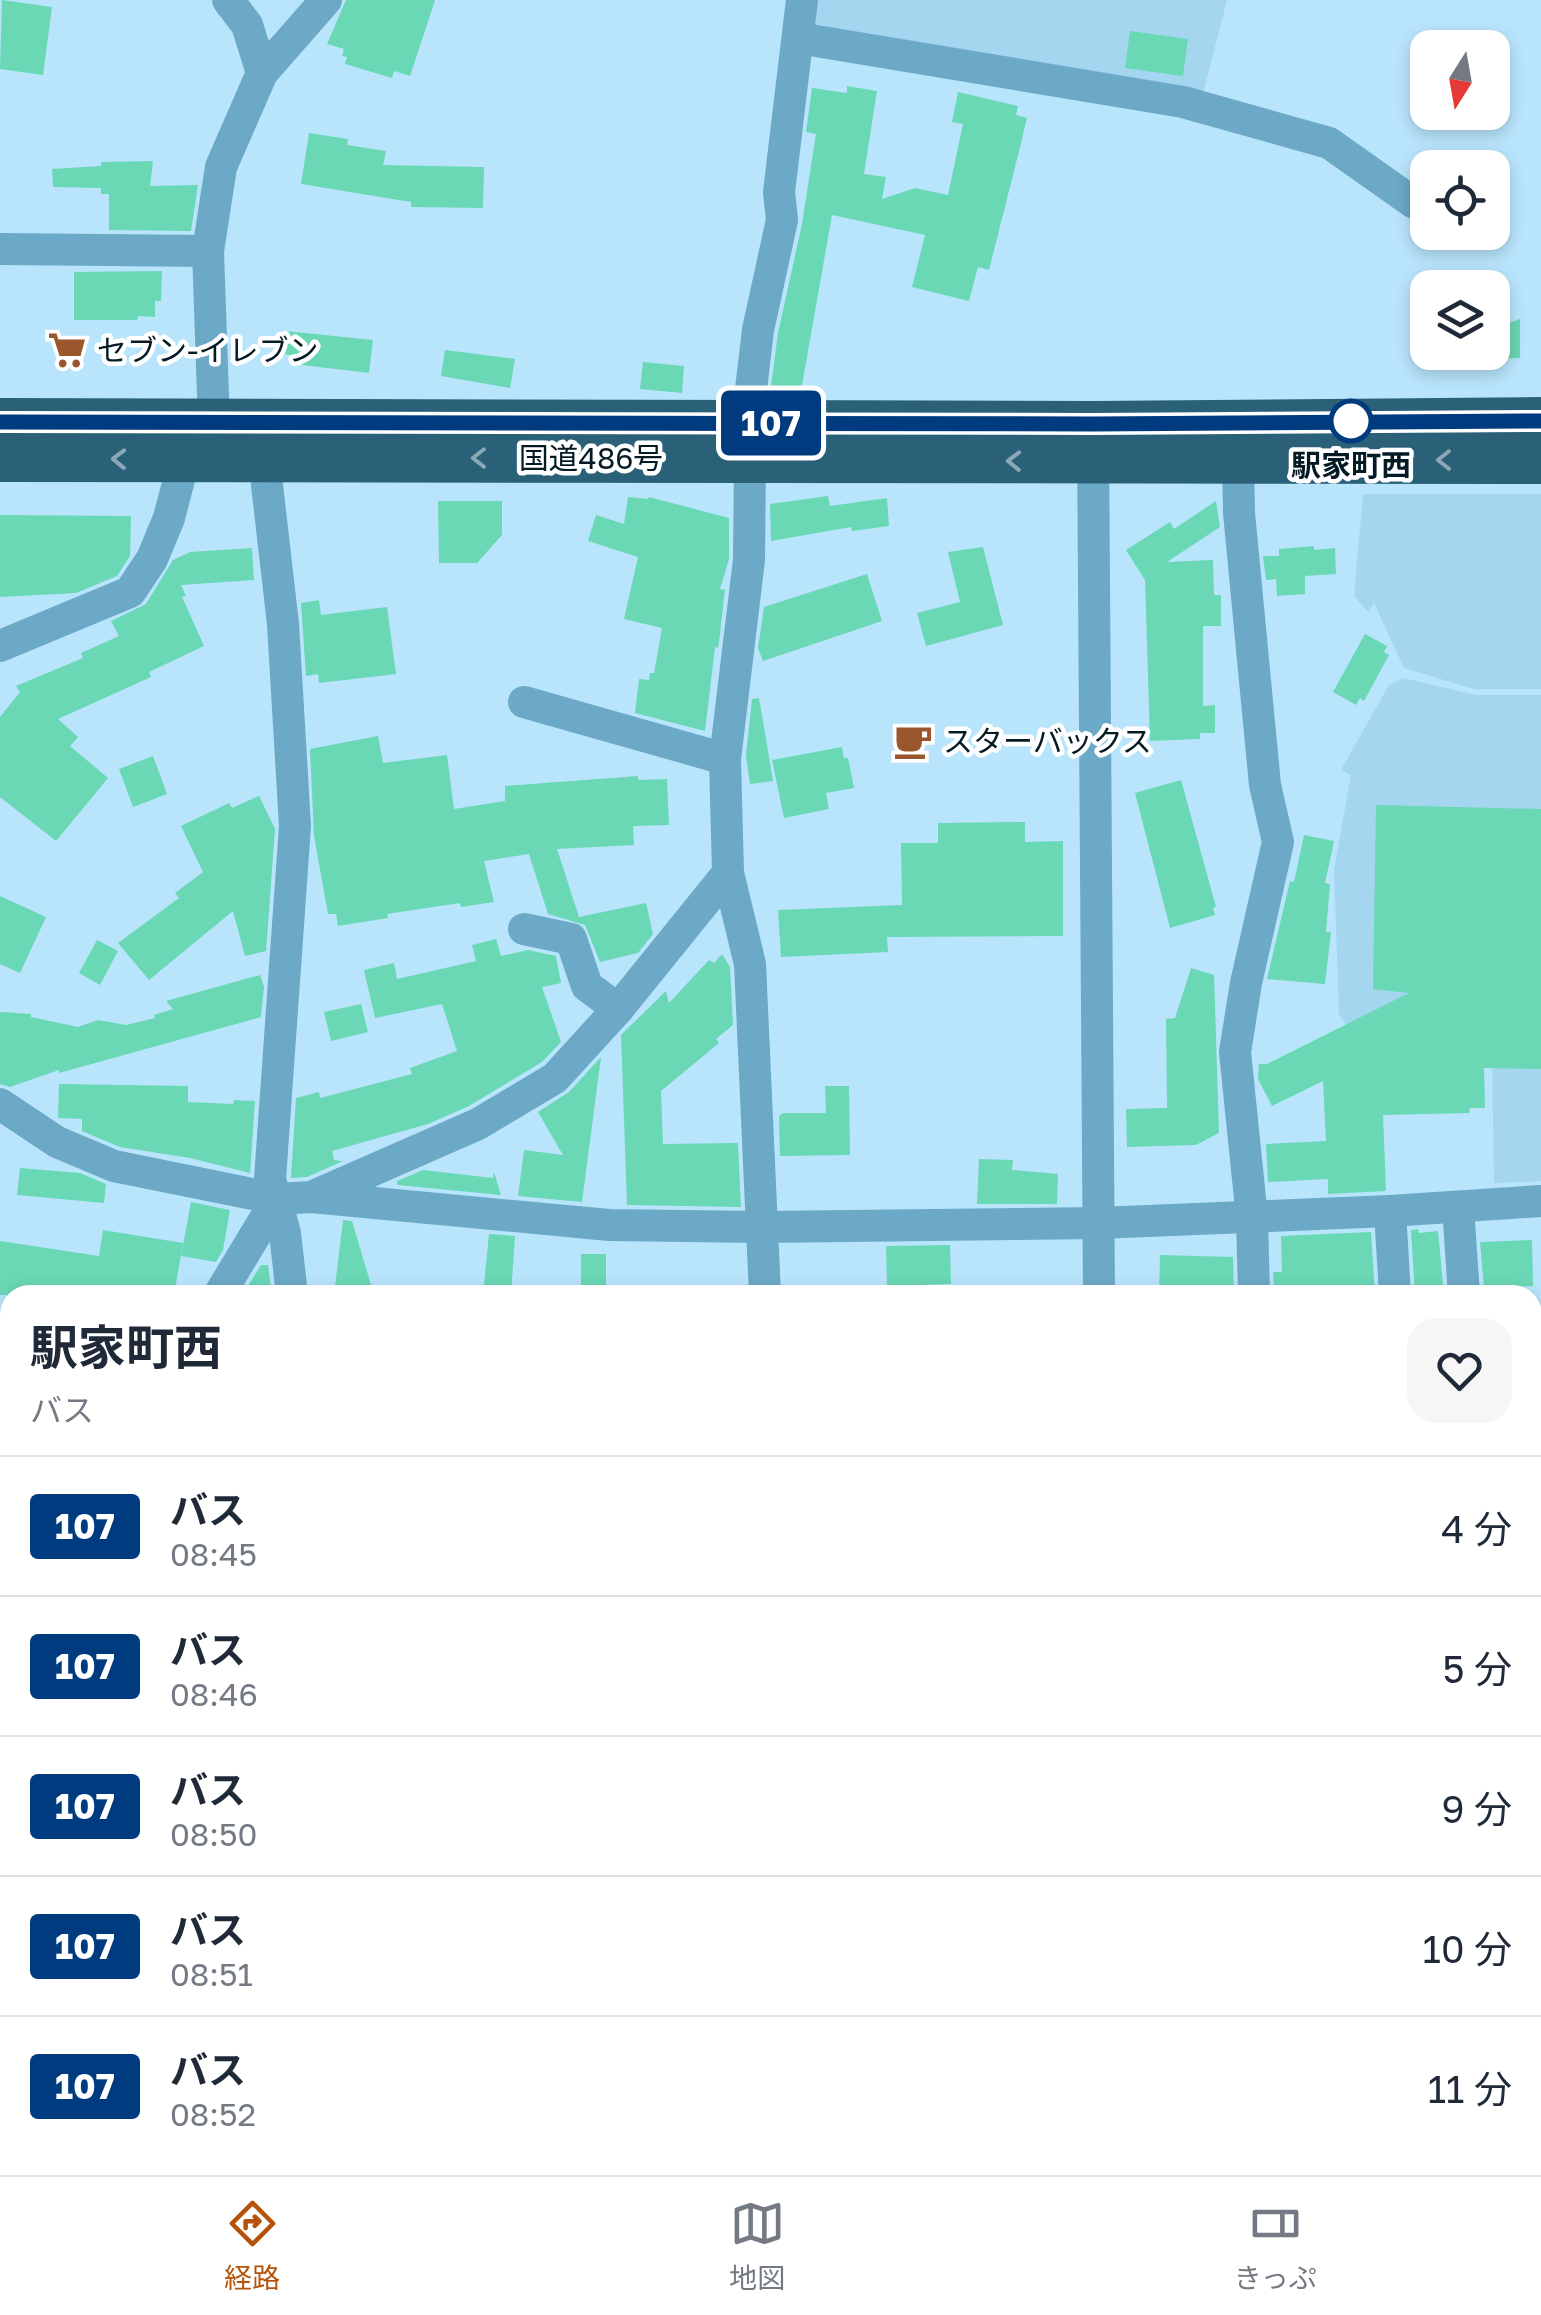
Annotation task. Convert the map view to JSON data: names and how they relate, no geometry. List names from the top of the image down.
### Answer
{
  "streets": {
    "highway": ["国道486号"]
  },
  "places": {
    "supermarket": ["セブン-イレブン"],
    "other": ["駅家町西"],
    "cafe": ["スターバックス"]
  },
  "lines": ["bus line 107"],
  "north": "bottom",
  "page": {
    "on_map": "107",
    "heading": ["駅家町西", "バス"],
    "list": [
      {
        "mark": "107",
        "name": "バス",
        "note": "08:45",
        "value": "4 分"
      },
      {
        "mark": "107",
        "name": "バス",
        "note": "08:46",
        "value": "5 分"
      },
      {
        "mark": "107",
        "name": "バス",
        "note": "08:50",
        "value": "9 分"
      },
      {
        "mark": "107",
        "name": "バス",
        "note": "08:51",
        "value": "10 分"
      },
      {
        "mark": "107",
        "name": "バス",
        "note": "08:52",
        "value": "11 分"
      }
    ],
    "tabs": ["経路", "地図", "きっぷ"]
  }
}
